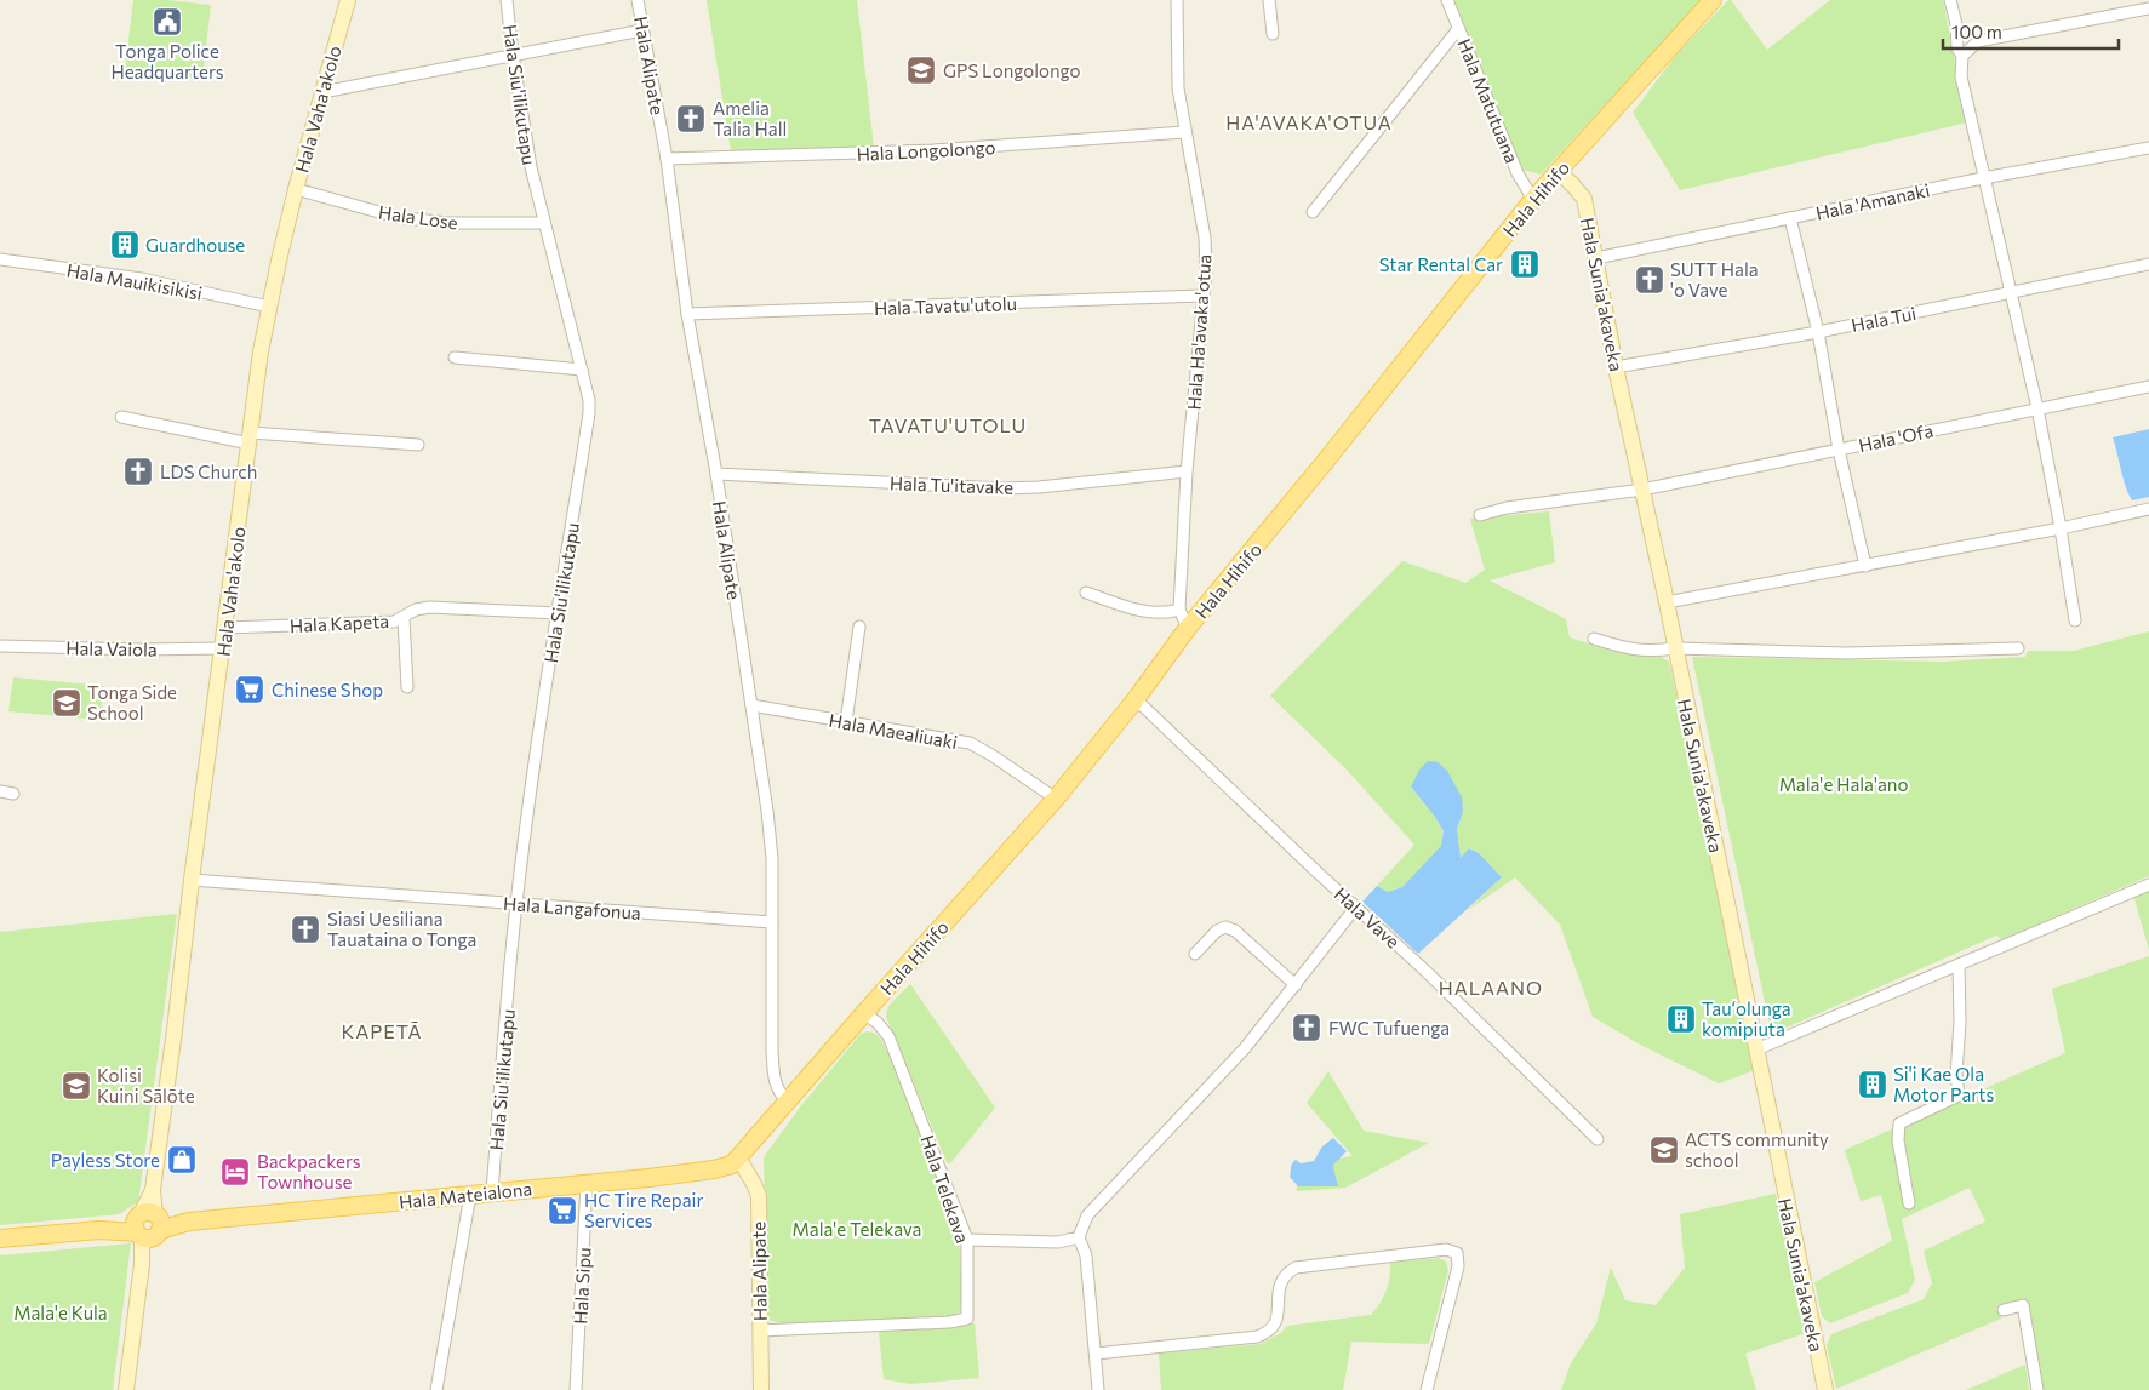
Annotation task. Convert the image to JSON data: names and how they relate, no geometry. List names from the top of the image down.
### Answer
{
  "streets": {
    "main road": ["Hala Hihifo", "Hala Mateialona"],
    "street": [
      "Hala Alipate",
      "Hala Siu'ilikutapu",
      "Hala Matutuana",
      "Hala Vaha'akolo",
      "Hala Longolongo",
      "Hala 'Amanaki",
      "Hala Lose",
      "Hala Mauikisikisi",
      "Hala Sunia'akaveka",
      "Hala Tavatu'utolu",
      "Hala Tui",
      "Hala Ha'avaka'otua",
      "Hala 'Ofa",
      "Hala Tu'itavake",
      "Hala Kapeta",
      "Hala Vaiola",
      "Hala Maealiuaki",
      "Hala Langafonua",
      "Hala Vave",
      "Hala Telekava",
      "Hala Sipu"
    ]
  },
  "crossings": [
    ["Hala Alipate", "Hala Longolongo"],
    ["Hala Alipate", "Hala Hihifo"],
    ["Hala Alipate", "Hala Tavatu'utolu"],
    ["Hala Alipate", "Hala Tu'itavake"],
    ["Hala Alipate", "Hala Maealiuaki"],
    ["Hala Alipate", "Hala Langafonua"],
    ["Hala Alipate", "Hala Telekava"],
    ["Hala Alipate", "Hala Mateialona"],
    ["Hala Siu'ilikutapu", "Hala Lose"],
    ["Hala Siu'ilikutapu", "Hala Kapeta"],
    ["Hala Siu'ilikutapu", "Hala Langafonua"],
    ["Hala Siu'ilikutapu", "Hala Mateialona"],
    ["Hala Matutuana", "Hala Hihifo"],
    ["Hala Vaha'akolo", "Hala Lose"],
    ["Hala Vaha'akolo", "Hala Mauikisikisi"],
    ["Hala Vaha'akolo", "Hala Kapeta"],
    ["Hala Vaha'akolo", "Hala Vaiola"],
    ["Hala Vaha'akolo", "Hala Langafonua"],
    ["Hala Vaha'akolo", "Hala Mateialona"],
    ["Hala Longolongo", "Hala Ha'avaka'otua"],
    ["Hala Hihifo", "Hala Sunia'akaveka"],
    ["Hala Hihifo", "Hala Ha'avaka'otua"],
    ["Hala Hihifo", "Hala Maealiuaki"],
    ["Hala Hihifo", "Hala Vave"],
    ["Hala Hihifo", "Hala Telekava"],
    ["Hala Hihifo", "Hala Mateialona"],
    ["Hala 'Amanaki", "Hala Sunia'akaveka"],
    ["Hala Sunia'akaveka", "Hala Tui"],
    ["Hala Sunia'akaveka", "Hala 'Ofa"],
    ["Hala Tavatu'utolu", "Hala Ha'avaka'otua"],
    ["Hala Ha'avaka'otua", "Hala Tu'itavake"],
    ["Hala Mateialona", "Hala Sipu"]
  ],
  "districts": [
    "HA'AVAKA'OTUA",
    "TAVATU'UTOLU",
    "HALAANO",
    "KAPETĀ"
  ],
  "parks": ["Mala'e Hala'ano", "Mala'e Telekava", "Mala'e Kula"],
  "places": {
    "public building": ["Tonga Police Headquarters"],
    "school or university": [
      "GPS Longolongo",
      "Tonga Side School",
      "Kolisi Kuini Sālōte",
      "ACTS community school"
    ],
    "church": [
      "Amelia Talia Hall",
      "SUTT Hala 'o Vave",
      "LDS Church",
      "Siasi Uesiliana Tauataina o Tonga",
      "FWC Tufuenga"
    ],
    "building": [
      "Guardhouse",
      "Star Rental Car",
      "Tauʻolunga komipiuta",
      "Si'i Kae Ola Motor Parts"
    ],
    "supermarket": ["Chinese Shop", "HC Tire Repair Services"],
    "shop": ["Payless Store"],
    "hotel": ["Backpackers Townhouse"]
  },
  "scale_bar": "100 m"
}
